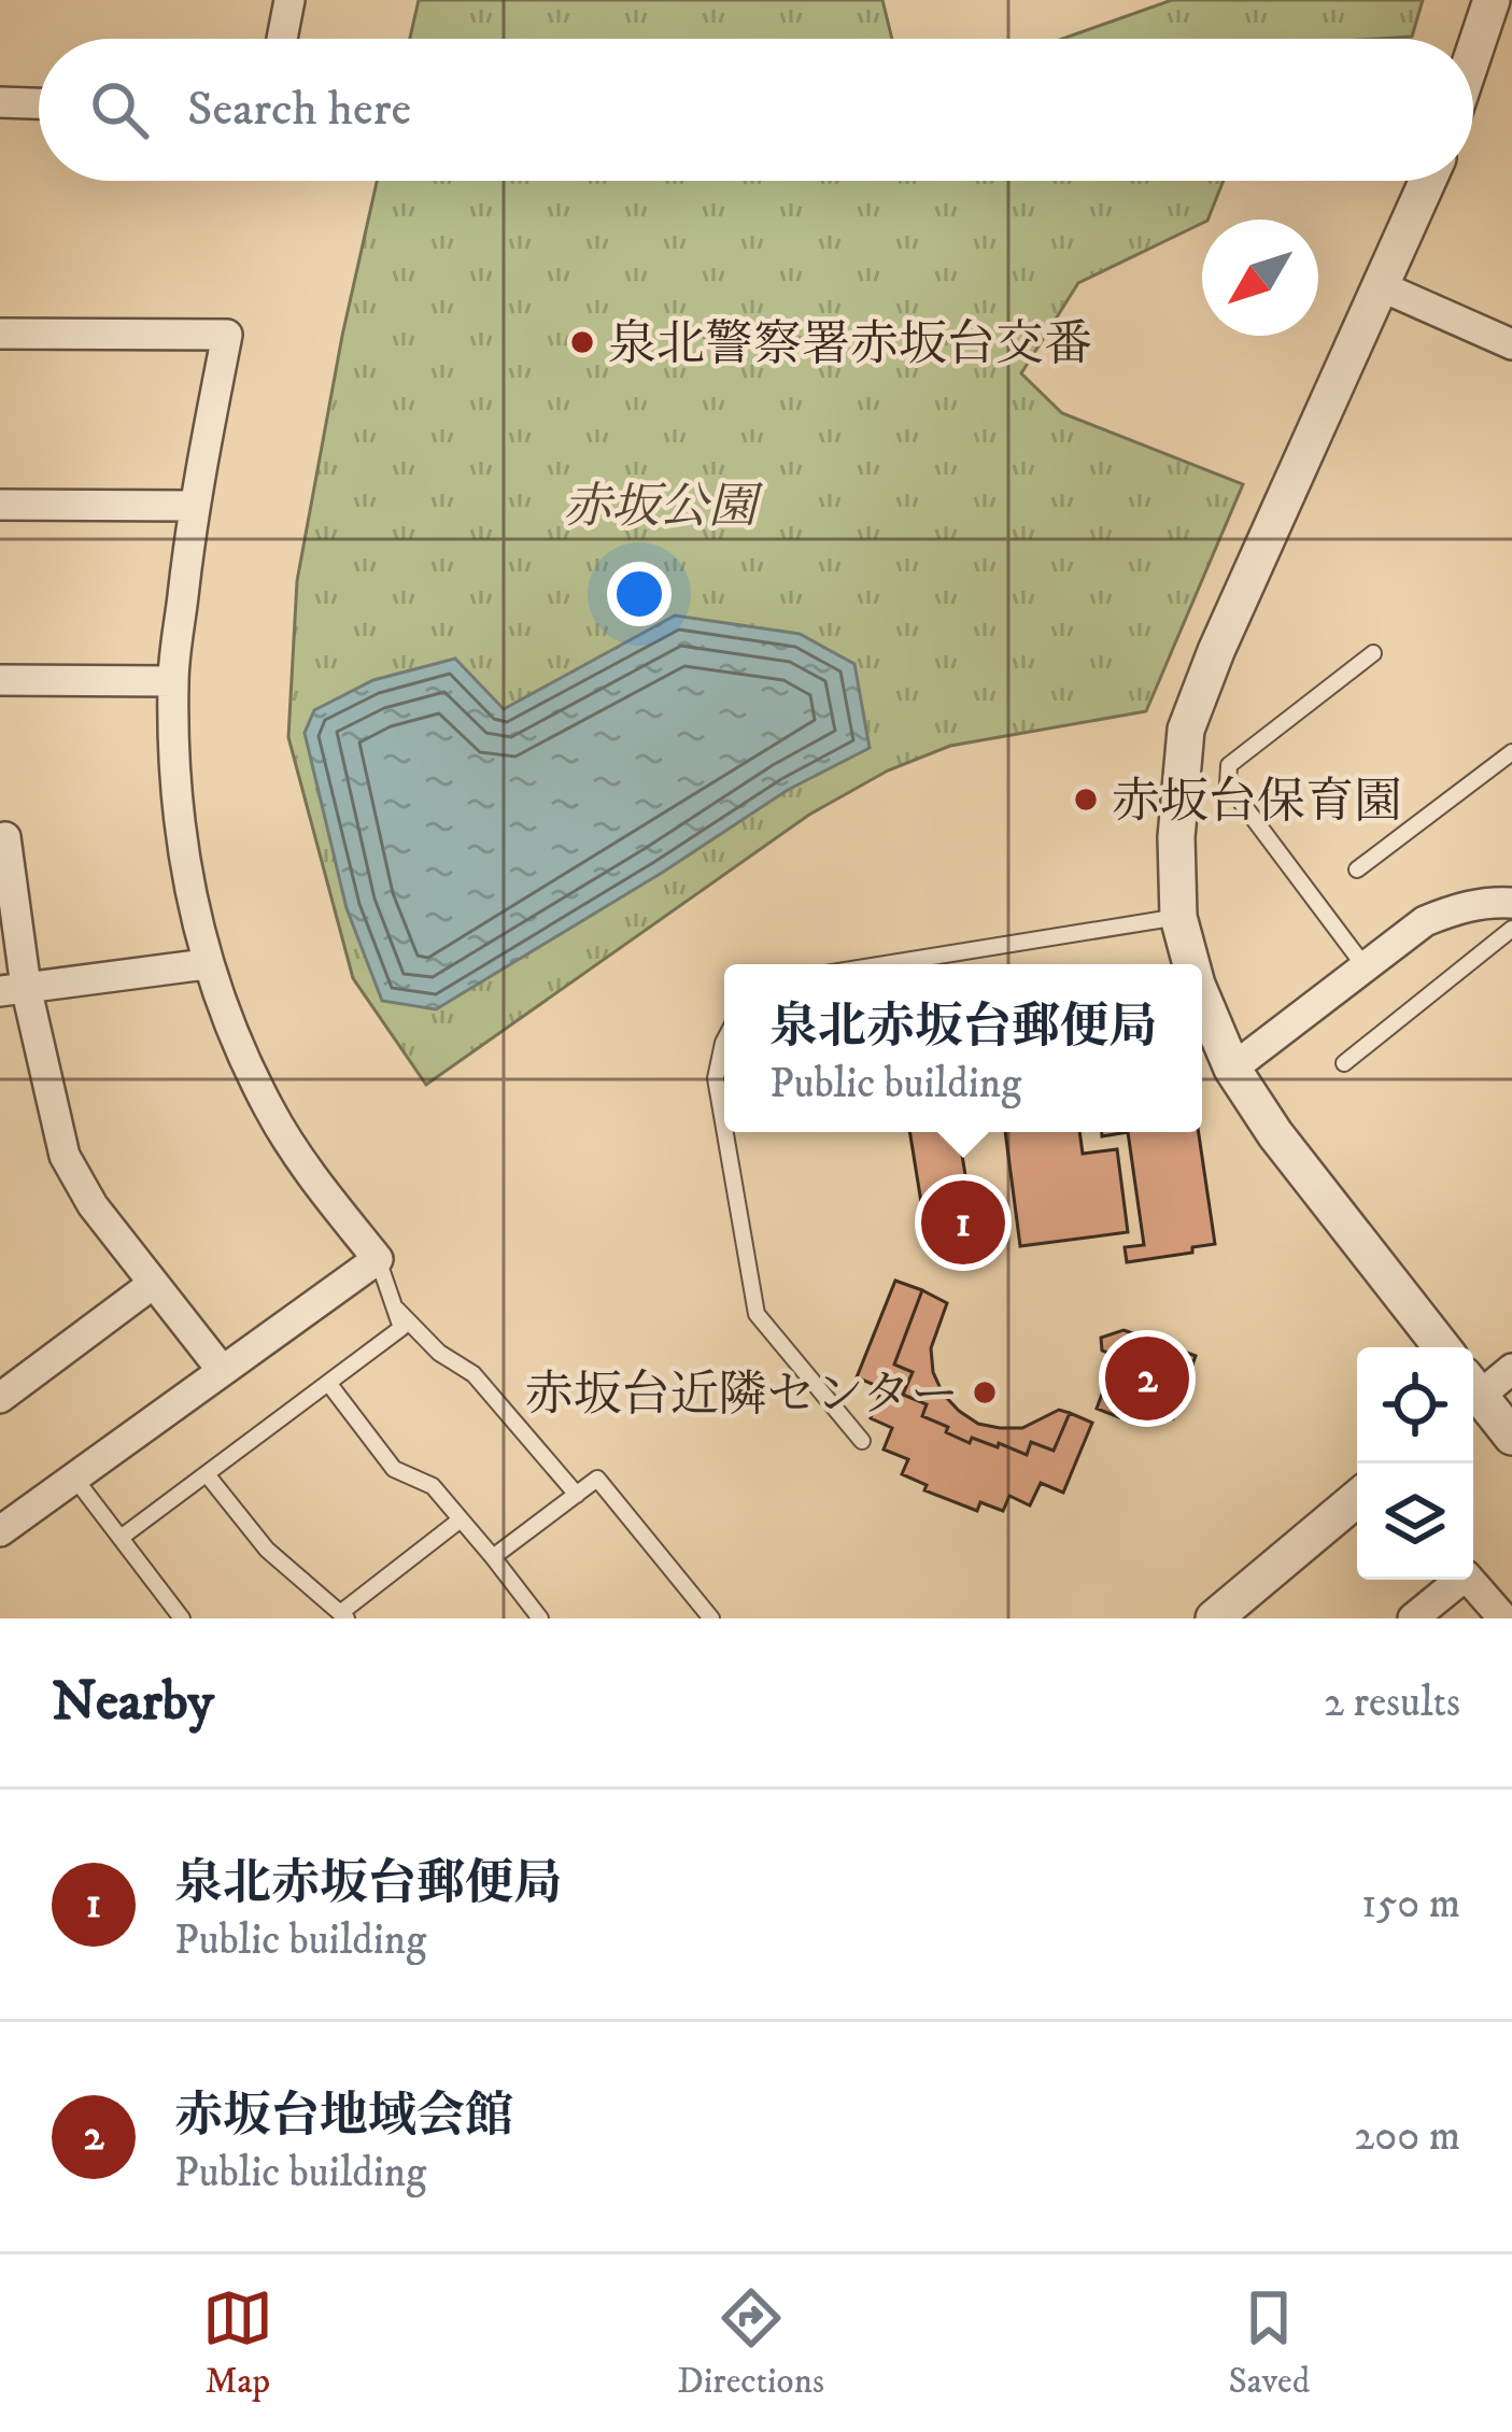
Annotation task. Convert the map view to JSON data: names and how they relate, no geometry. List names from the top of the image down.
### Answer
{
  "parks": ["赤坂公園"],
  "places": ["泉北警察署赤坂台交番", "赤坂台保育園", "赤坂台近隣センター"],
  "north": "bottom left",
  "page": {
    "search": "Search here",
    "popup": ["泉北赤坂台郵便局", "Public building"],
    "pins": ["1", "2"],
    "heading": ["Nearby", "2 results"],
    "list": [
      {
        "mark": "1",
        "name": "泉北赤坂台郵便局",
        "note": "Public building",
        "value": "150 m"
      },
      {
        "mark": "2",
        "name": "赤坂台地域会館",
        "note": "Public building",
        "value": "200 m"
      }
    ],
    "nav": ["Map", "Directions", "Saved"]
  }
}
